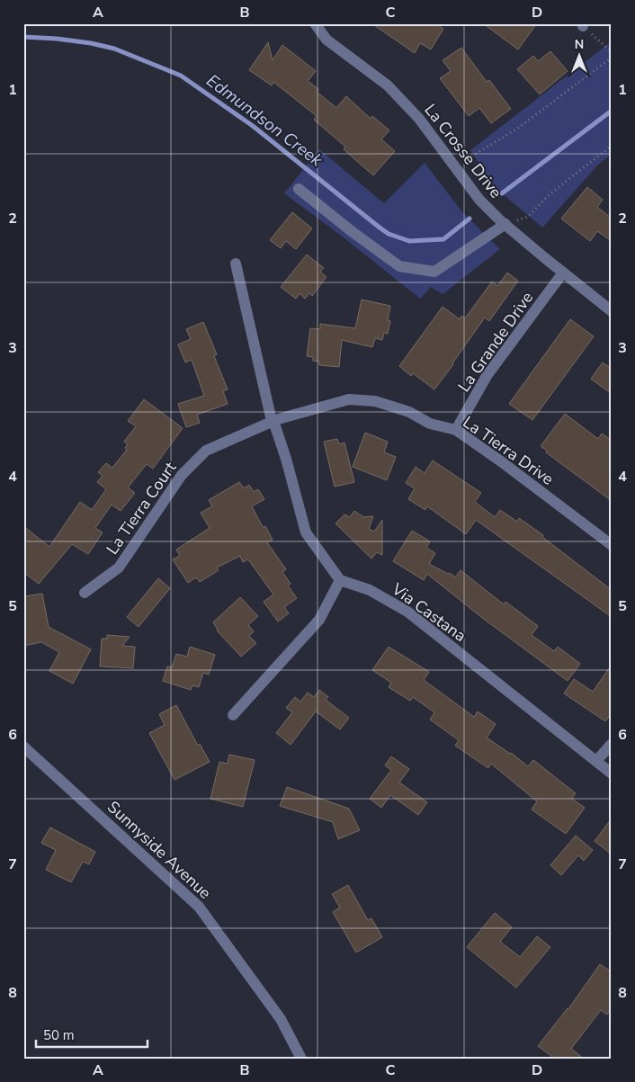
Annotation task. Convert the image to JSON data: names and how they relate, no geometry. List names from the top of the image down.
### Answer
{
  "streets": {
    "street": [
      "La Crosse Drive",
      "La Grande Drive",
      "La Tierra Drive",
      "La Tierra Court",
      "Via Castana",
      "Sunnyside Avenue"
    ]
  },
  "crossings": [
    ["La Crosse Drive", "La Grande Drive"],
    ["La Grande Drive", "La Tierra Drive"],
    ["La Tierra Drive", "La Tierra Court"]
  ],
  "water": ["Edmundson Creek"],
  "scale_bar": "50 m",
  "north": "top",
  "grid": {
    "columns": [
      "A",
      "B",
      "C",
      "D"
    ],
    "rows": [
      "1",
      "2",
      "3",
      "4",
      "5",
      "6",
      "7",
      "8"
    ]
  }
}
